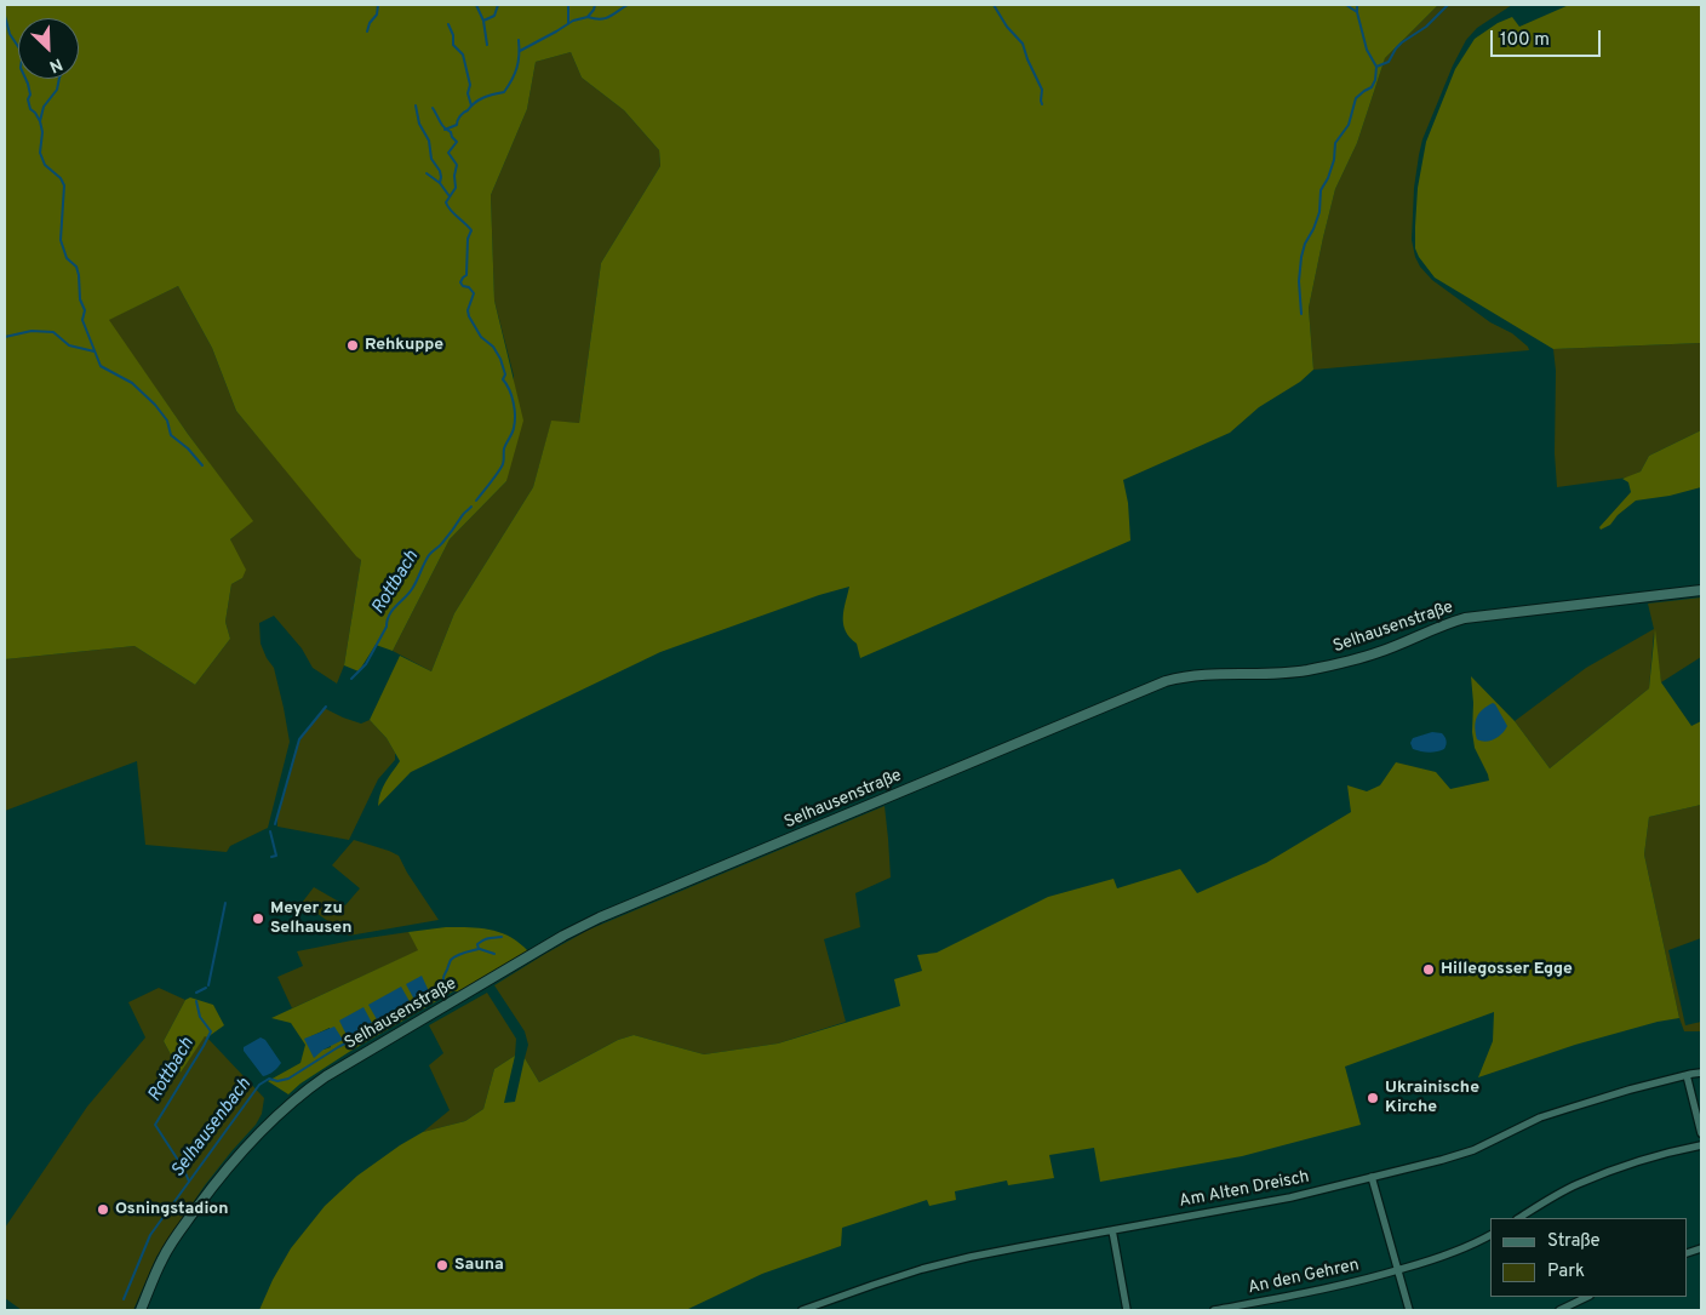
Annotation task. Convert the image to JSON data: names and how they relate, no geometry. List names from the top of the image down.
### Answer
{
  "streets": {
    "street": ["Selhausenstraße", "Am Alten Dreisch", "An den Gehren"]
  },
  "water": ["Rottbach", "Selhausenbach"],
  "places": [
    "Rehkuppe",
    "Meyer zu Selhausen",
    "Hillegosser Egge",
    "Ukrainische Kirche",
    "Osningstadion",
    "Sauna"
  ],
  "legend": ["Straße", "Park"],
  "scale_bar": "100 m",
  "north": "bottom right"
}
